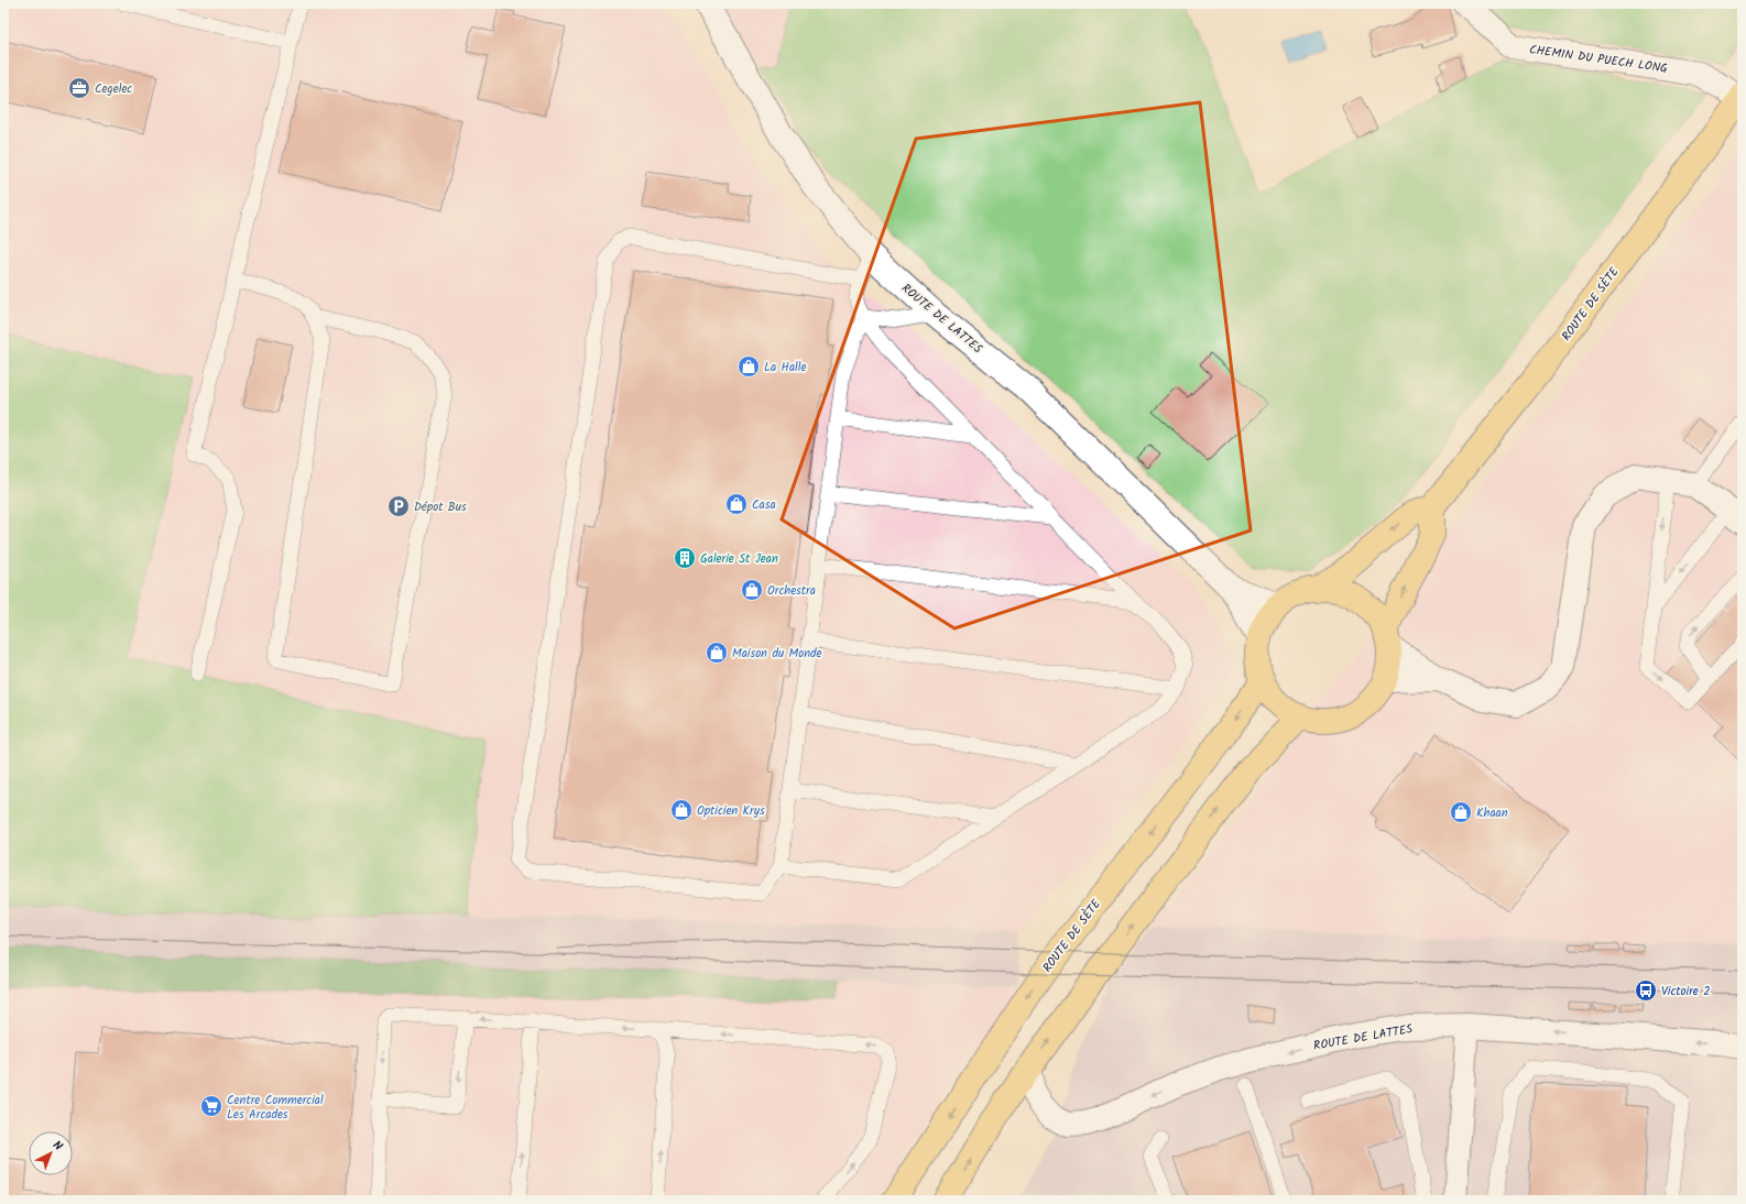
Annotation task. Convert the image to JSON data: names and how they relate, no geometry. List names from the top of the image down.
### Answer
{
  "streets": {
    "main road": ["ROUTE DE SÈTE"],
    "street": ["CHEMIN DU PUECH LONG", "ROUTE DE LATTES"]
  },
  "crossings": [
    ["CHEMIN DU PUECH LONG", "ROUTE DE SÈTE"],
    ["ROUTE DE SÈTE", "ROUTE DE LATTES"]
  ],
  "one_way": ["ROUTE DE LATTES"],
  "places": {
    "office": ["Cegelec"],
    "shop": [
      "La Halle",
      "Casa",
      "Orchestra",
      "Maison du Monde",
      "Opticien Krys",
      "Khaan"
    ],
    "parking": ["Dépot Bus"],
    "building": ["Galerie St Jean"],
    "bus stop": ["Victoire 2"],
    "supermarket": ["Centre Commercial Les Arcades"]
  },
  "north": "top right"
}
